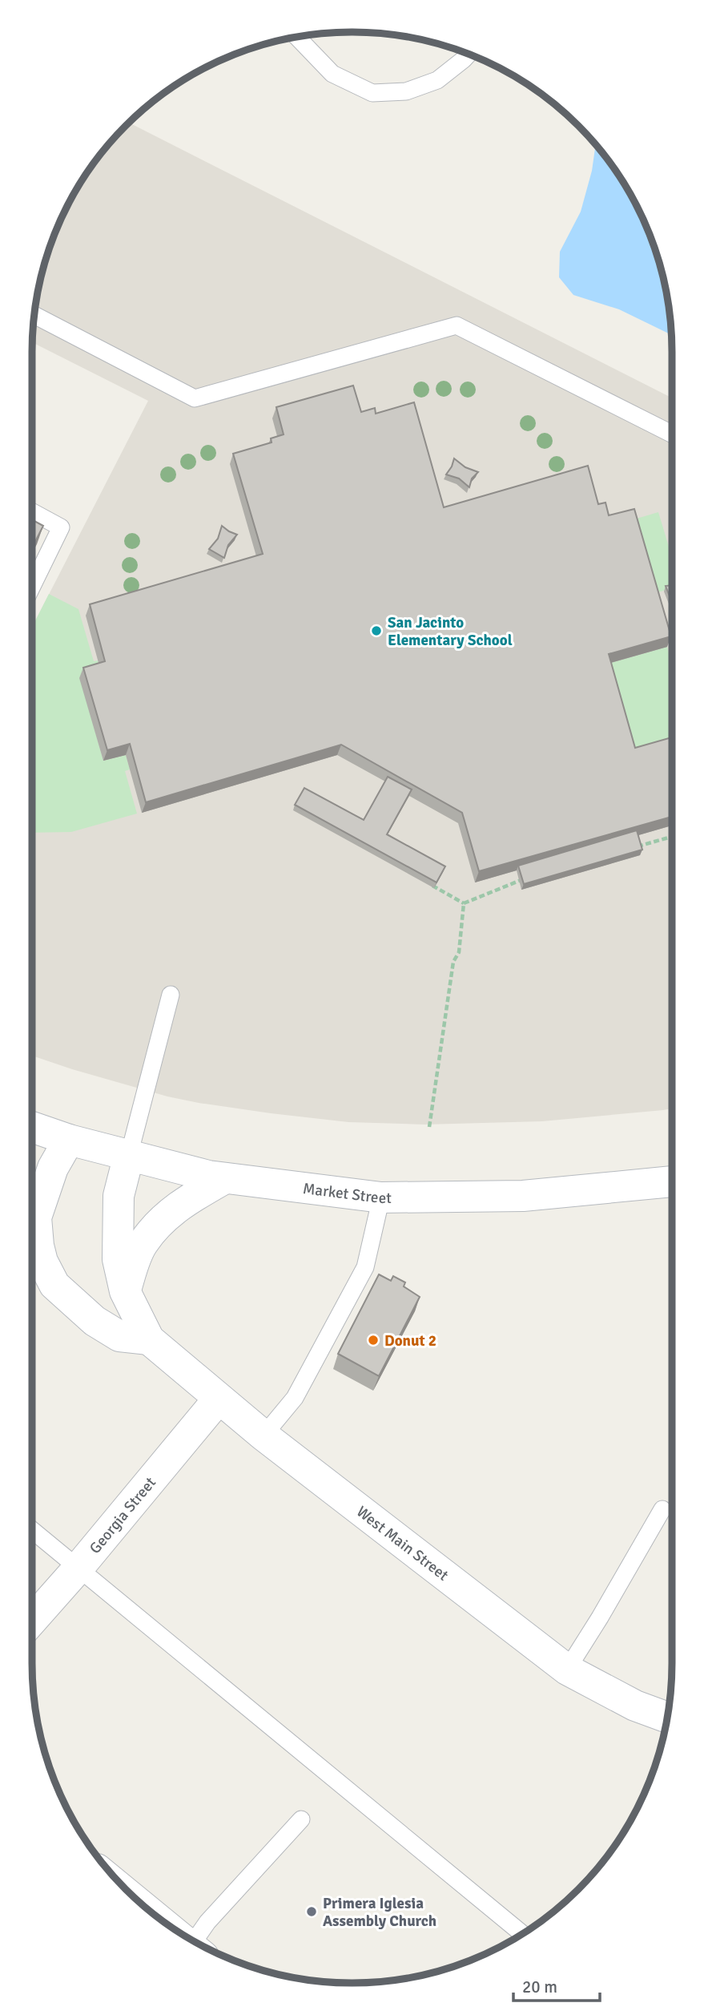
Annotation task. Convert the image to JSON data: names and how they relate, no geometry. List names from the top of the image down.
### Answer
{
  "streets": {
    "main road": ["Market Street", "Georgia Street", "West Main Street"]
  },
  "crossings": [
    ["Market Street", "West Main Street"],
    ["Georgia Street", "West Main Street"]
  ],
  "places": ["San Jacinto Elementary School", "Donut 2", "Primera Iglesia Assembly Church"],
  "scale_bar": "20 m"
}
